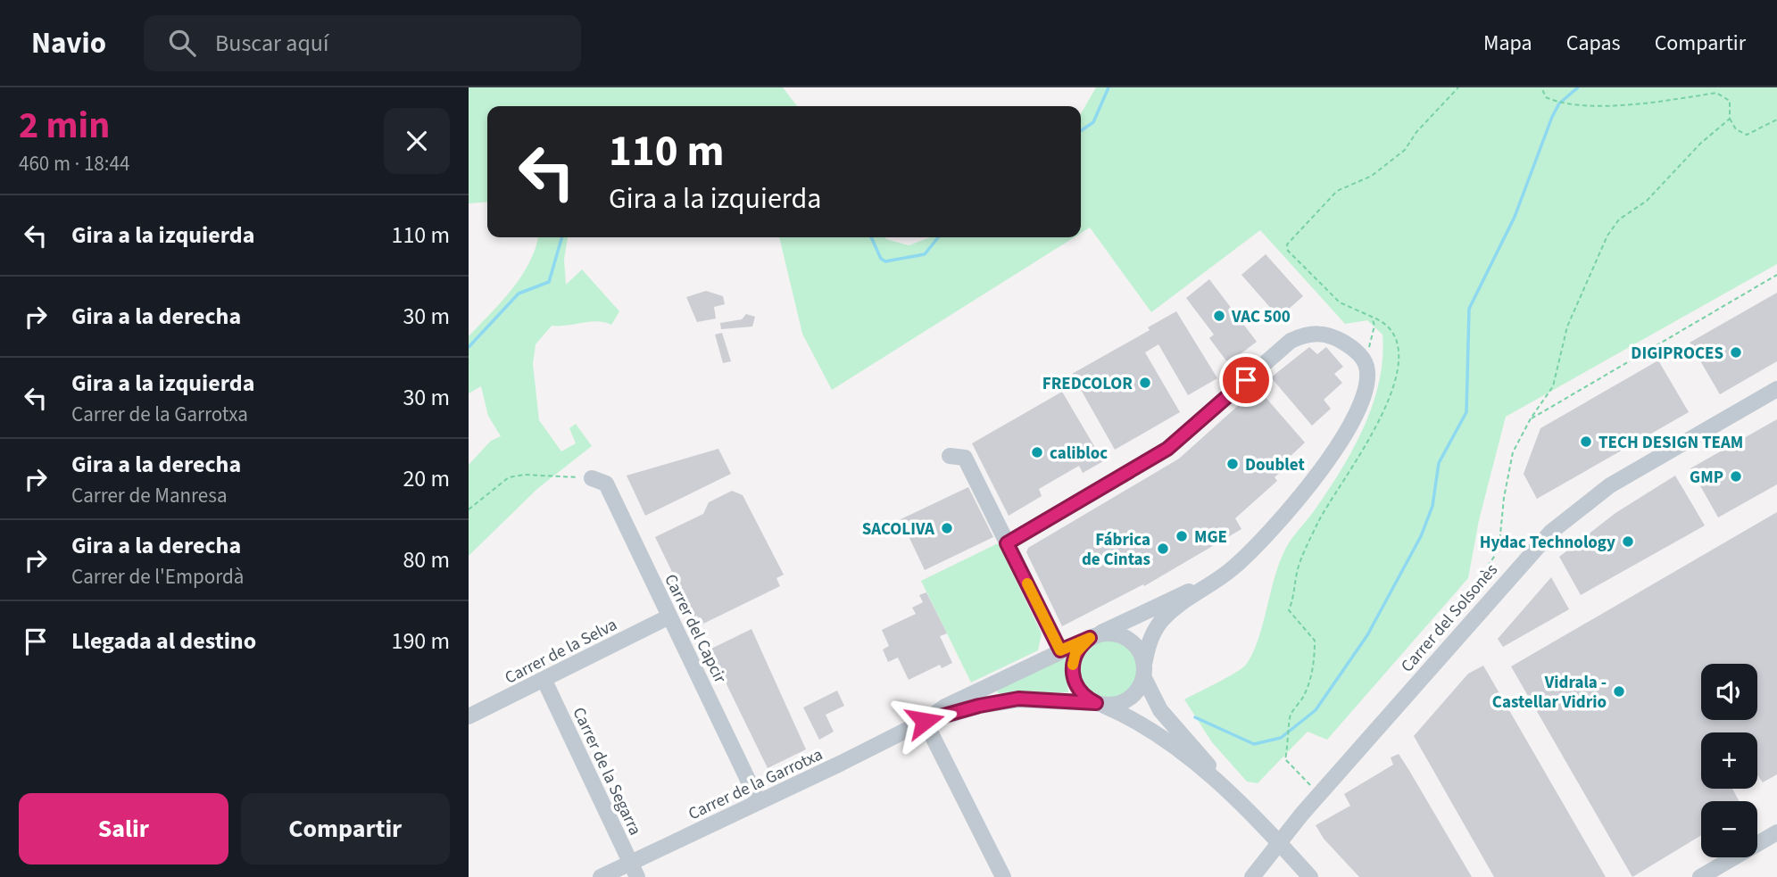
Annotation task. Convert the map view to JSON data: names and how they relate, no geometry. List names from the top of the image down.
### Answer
{
  "streets": {
    "street": [
      "Carrer del Solsonès",
      "Carrer del Capcir",
      "Carrer de la Selva",
      "Carrer de la Segarra",
      "Carrer de la Garrotxa"
    ]
  },
  "crossings": [
    ["Carrer del Capcir", "Carrer de la Selva"],
    ["Carrer del Capcir", "Carrer de la Garrotxa"],
    ["Carrer de la Selva", "Carrer de la Segarra"],
    ["Carrer de la Segarra", "Carrer de la Garrotxa"]
  ],
  "places": [
    "VAC 500",
    "DIGIPROCES",
    "FREDCOLOR",
    "TECH DESIGN TEAM",
    "calibloc",
    "Doublet",
    "GMP",
    "SACOLIVA",
    "MGE",
    "Hydac Technology",
    "Fábrica de Cintas",
    "Vidrala - Castellar Vidrio"
  ],
  "page": {
    "header": "Navio",
    "search": "Buscar aquí",
    "nav": ["Mapa", "Capas", "Compartir"],
    "heading": ["2 min", "460 m · 18:44"],
    "turn": ["110 m", "Gira a la izquierda"],
    "list": [
      {
        "name": "Gira a la izquierda",
        "value": "110 m"
      },
      {
        "name": "Gira a la derecha",
        "value": "30 m"
      },
      {
        "name": "Gira a la izquierda",
        "note": "Carrer de la Garrotxa",
        "value": "30 m"
      },
      {
        "name": "Gira a la derecha",
        "note": "Carrer de Manresa",
        "value": "20 m"
      },
      {
        "name": "Gira a la derecha",
        "note": "Carrer de l'Empordà",
        "value": "80 m"
      },
      {
        "name": "Llegada al destino",
        "value": "190 m"
      }
    ],
    "map_buttons": ["+", "−"],
    "buttons": ["Salir", "Compartir"]
  }
}
